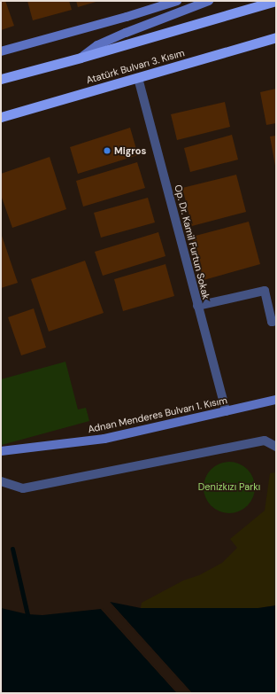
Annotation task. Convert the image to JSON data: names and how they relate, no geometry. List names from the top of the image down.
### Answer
{
  "streets": {
    "highway": ["Atatürk Bulvarı 3. Kısım"],
    "main road": ["Adnan Menderes Bulvarı 1. Kısım"],
    "street": ["Op. Dr. Kamil Furtun Sokak"]
  },
  "crossings": [
    ["Atatürk Bulvarı 3. Kısım", "Op. Dr. Kamil Furtun Sokak"],
    ["Op. Dr. Kamil Furtun Sokak", "Adnan Menderes Bulvarı 1. Kısım"]
  ],
  "parks": ["Denizkızı Parkı"],
  "places": ["Migros"]
}
